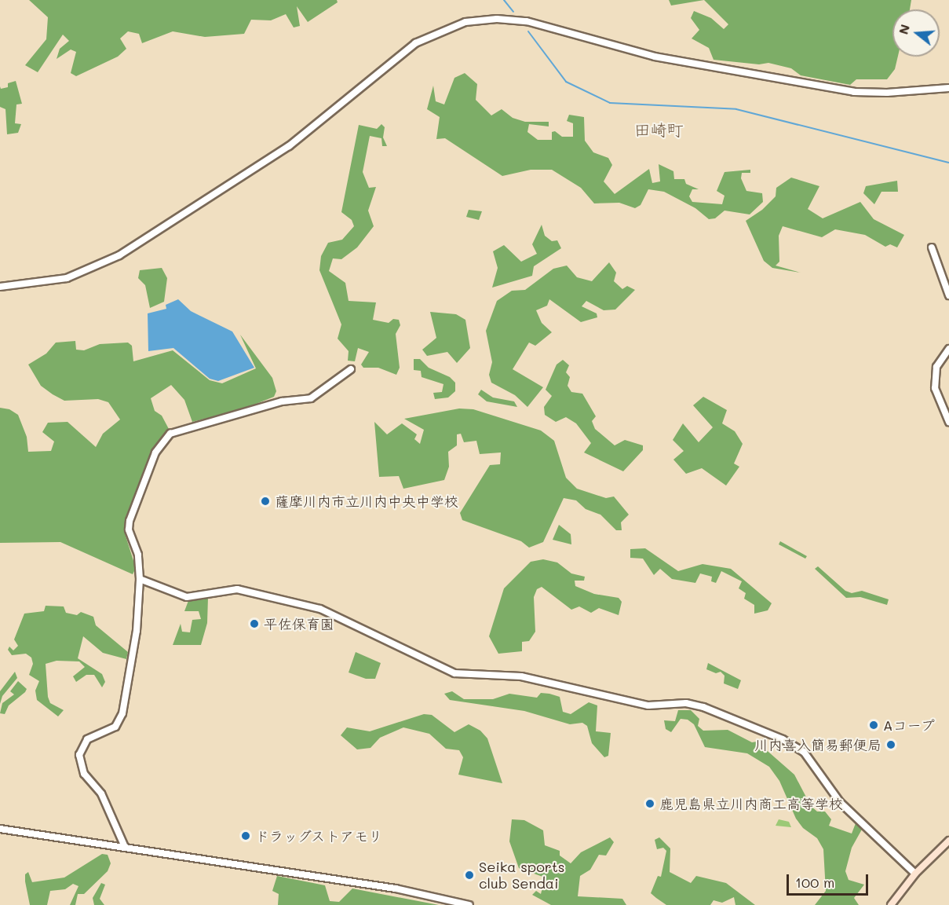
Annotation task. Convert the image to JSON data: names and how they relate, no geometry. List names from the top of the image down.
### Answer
{
  "districts": ["田崎町"],
  "places": [
    "薩摩川内市立川内中央中学校",
    "平佐保育園",
    "Aコープ",
    "川内喜入簡易郵便局",
    "鹿児島県立川内商工高等学校",
    "ドラッグストアモリ",
    "Seika sports club Sendai"
  ],
  "scale_bar": "100 m",
  "north": "left"
}
